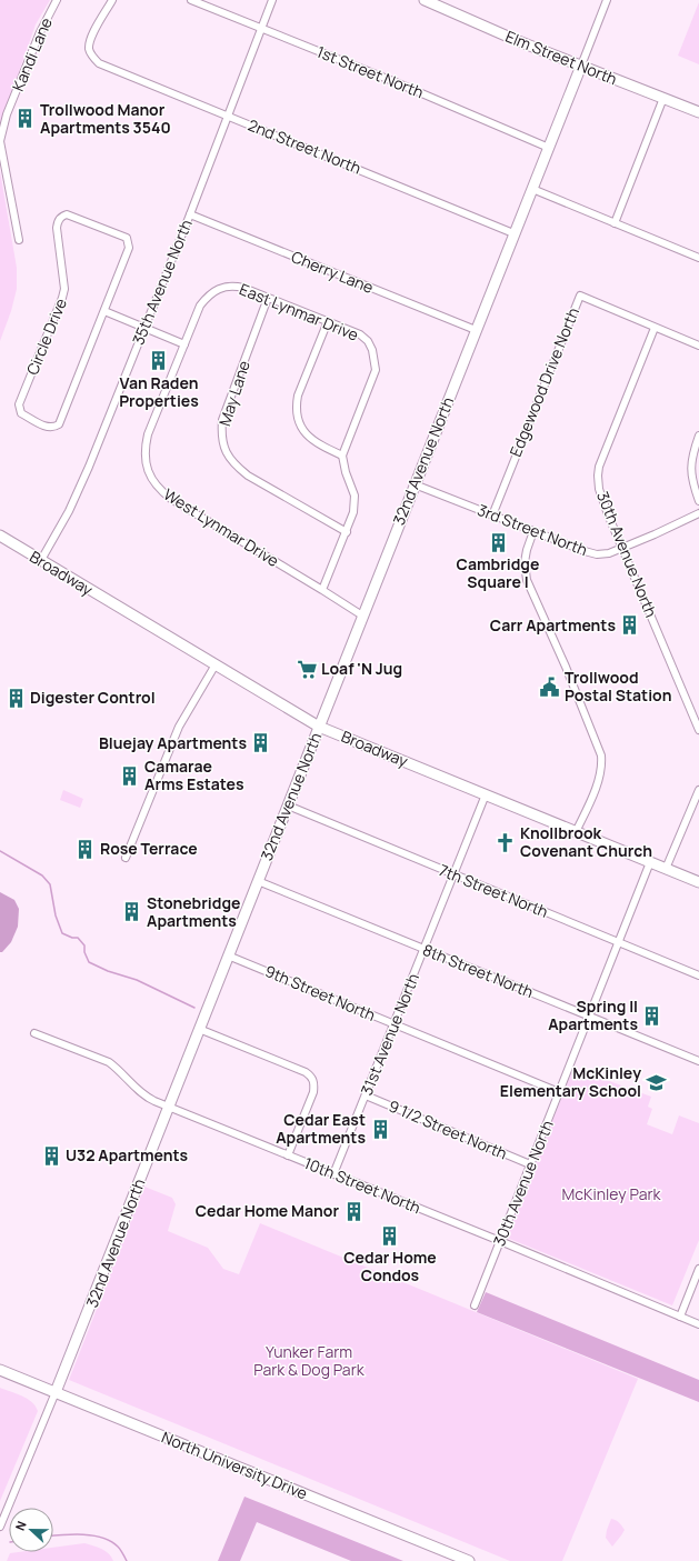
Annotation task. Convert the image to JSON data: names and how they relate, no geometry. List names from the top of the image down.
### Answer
{
  "streets": {
    "street": [
      "Kandi Lane",
      "Elm Street North",
      "1st Street North",
      "2nd Street North",
      "Cherry Lane",
      "35th Avenue North",
      "East Lynmar Drive",
      "Circle Drive",
      "Edgewood Drive North",
      "May Lane",
      "32nd Avenue North",
      "West Lynmar Drive",
      "3rd Street North",
      "30th Avenue North",
      "Broadway",
      "7th Street North",
      "8th Street North",
      "9th Street North",
      "31st Avenue North",
      "9 1/2 Street North",
      "10th Street North",
      "North University Drive"
    ]
  },
  "crossings": [
    ["Elm Street North", "32nd Avenue North"],
    ["1st Street North", "35th Avenue North"],
    ["1st Street North", "32nd Avenue North"],
    ["2nd Street North", "35th Avenue North"],
    ["2nd Street North", "32nd Avenue North"],
    ["Cherry Lane", "35th Avenue North"],
    ["Cherry Lane", "32nd Avenue North"],
    ["35th Avenue North", "Broadway"],
    ["East Lynmar Drive", "May Lane"],
    ["East Lynmar Drive", "West Lynmar Drive"],
    ["Edgewood Drive North", "3rd Street North"],
    ["Edgewood Drive North", "30th Avenue North"],
    ["32nd Avenue North", "West Lynmar Drive"],
    ["32nd Avenue North", "3rd Street North"],
    ["32nd Avenue North", "Broadway"],
    ["32nd Avenue North", "7th Street North"],
    ["32nd Avenue North", "8th Street North"],
    ["32nd Avenue North", "9th Street North"],
    ["32nd Avenue North", "10th Street North"],
    ["32nd Avenue North", "North University Drive"],
    ["3rd Street North", "30th Avenue North"],
    ["30th Avenue North", "Broadway"],
    ["30th Avenue North", "7th Street North"],
    ["30th Avenue North", "8th Street North"],
    ["30th Avenue North", "9th Street North"],
    ["30th Avenue North", "9 1/2 Street North"],
    ["30th Avenue North", "10th Street North"],
    ["Broadway", "31st Avenue North"],
    ["7th Street North", "31st Avenue North"],
    ["8th Street North", "31st Avenue North"],
    ["9th Street North", "31st Avenue North"],
    ["31st Avenue North", "9 1/2 Street North"],
    ["31st Avenue North", "10th Street North"]
  ],
  "parks": ["McKinley Park", "Yunker Farm Park & Dog Park"],
  "places": {
    "building": [
      "Trollwood Manor Apartments 3540",
      "Van Raden Properties",
      "Cambridge Square I",
      "Carr Apartments",
      "Digester Control",
      "Bluejay Apartments",
      "Camarae Arms Estates",
      "Rose Terrace",
      "Stonebridge Apartments",
      "Spring II Apartments",
      "Cedar East Apartments",
      "U32 Apartments",
      "Cedar Home Manor",
      "Cedar Home Condos"
    ],
    "supermarket": ["Loaf 'N Jug"],
    "public building": ["Trollwood Postal Station"],
    "church": ["Knollbrook Covenant Church"],
    "school or university": ["McKinley Elementary School"]
  },
  "north": "left"
}
